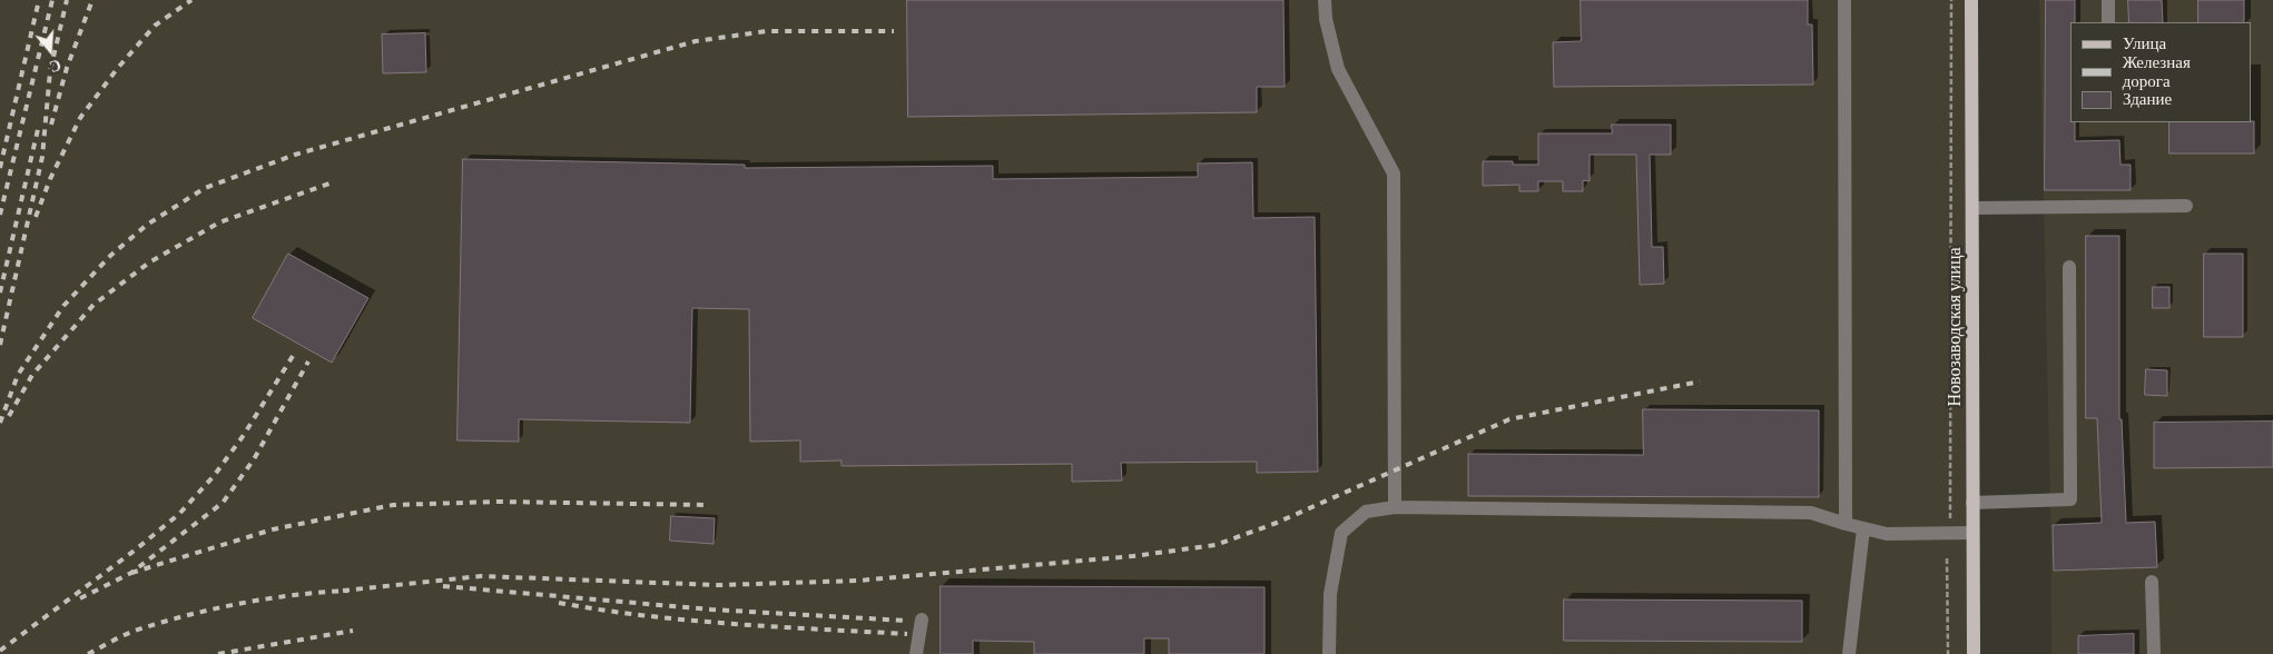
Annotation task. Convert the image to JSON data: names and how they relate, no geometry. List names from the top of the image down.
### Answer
{
  "streets": {
    "main road": ["Новозаводская улица"]
  },
  "legend": ["Улица", "Железная дорога", "Здание"],
  "north": "bottom"
}
